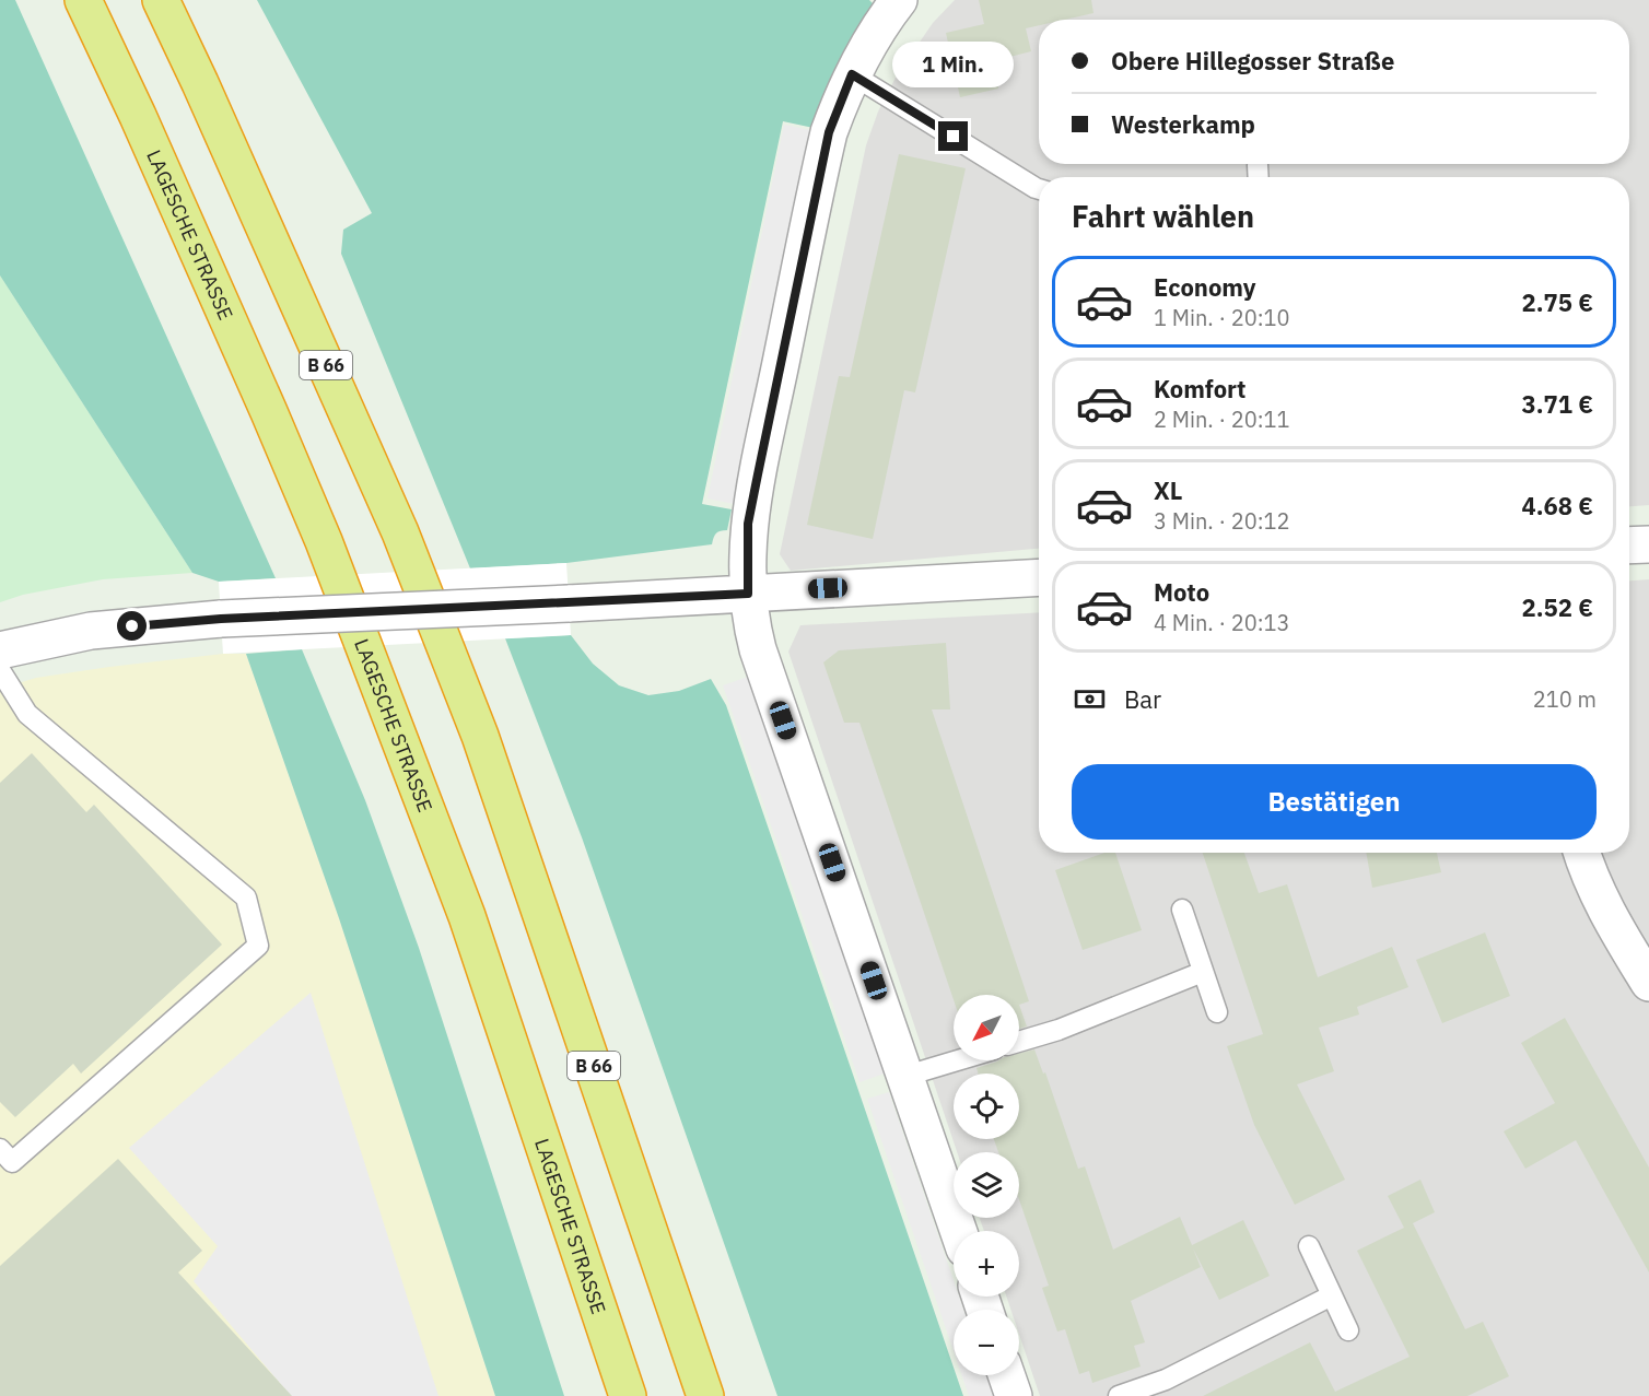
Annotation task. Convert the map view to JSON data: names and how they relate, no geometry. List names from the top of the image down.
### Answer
{
  "streets": {
    "highway": ["LAGESCHE STRASSE", "B 66"]
  },
  "north": "bottom left",
  "page": {
    "banner": ["Obere Hillegosser Straße", "Westerkamp"],
    "bubble": "1 Min.",
    "heading": "Fahrt wählen",
    "list": [
      {
        "name": "Economy",
        "note": "1 Min. · 20:10",
        "value": "2.75 €"
      },
      {
        "name": "Komfort",
        "note": "2 Min. · 20:11",
        "value": "3.71 €"
      },
      {
        "name": "XL",
        "note": "3 Min. · 20:12",
        "value": "4.68 €"
      },
      {
        "name": "Moto",
        "note": "4 Min. · 20:13",
        "value": "2.52 €"
      }
    ],
    "pay": ["Bar", "210 m"],
    "buttons": "Bestätigen",
    "map_buttons": ["+", "−"]
  }
}
